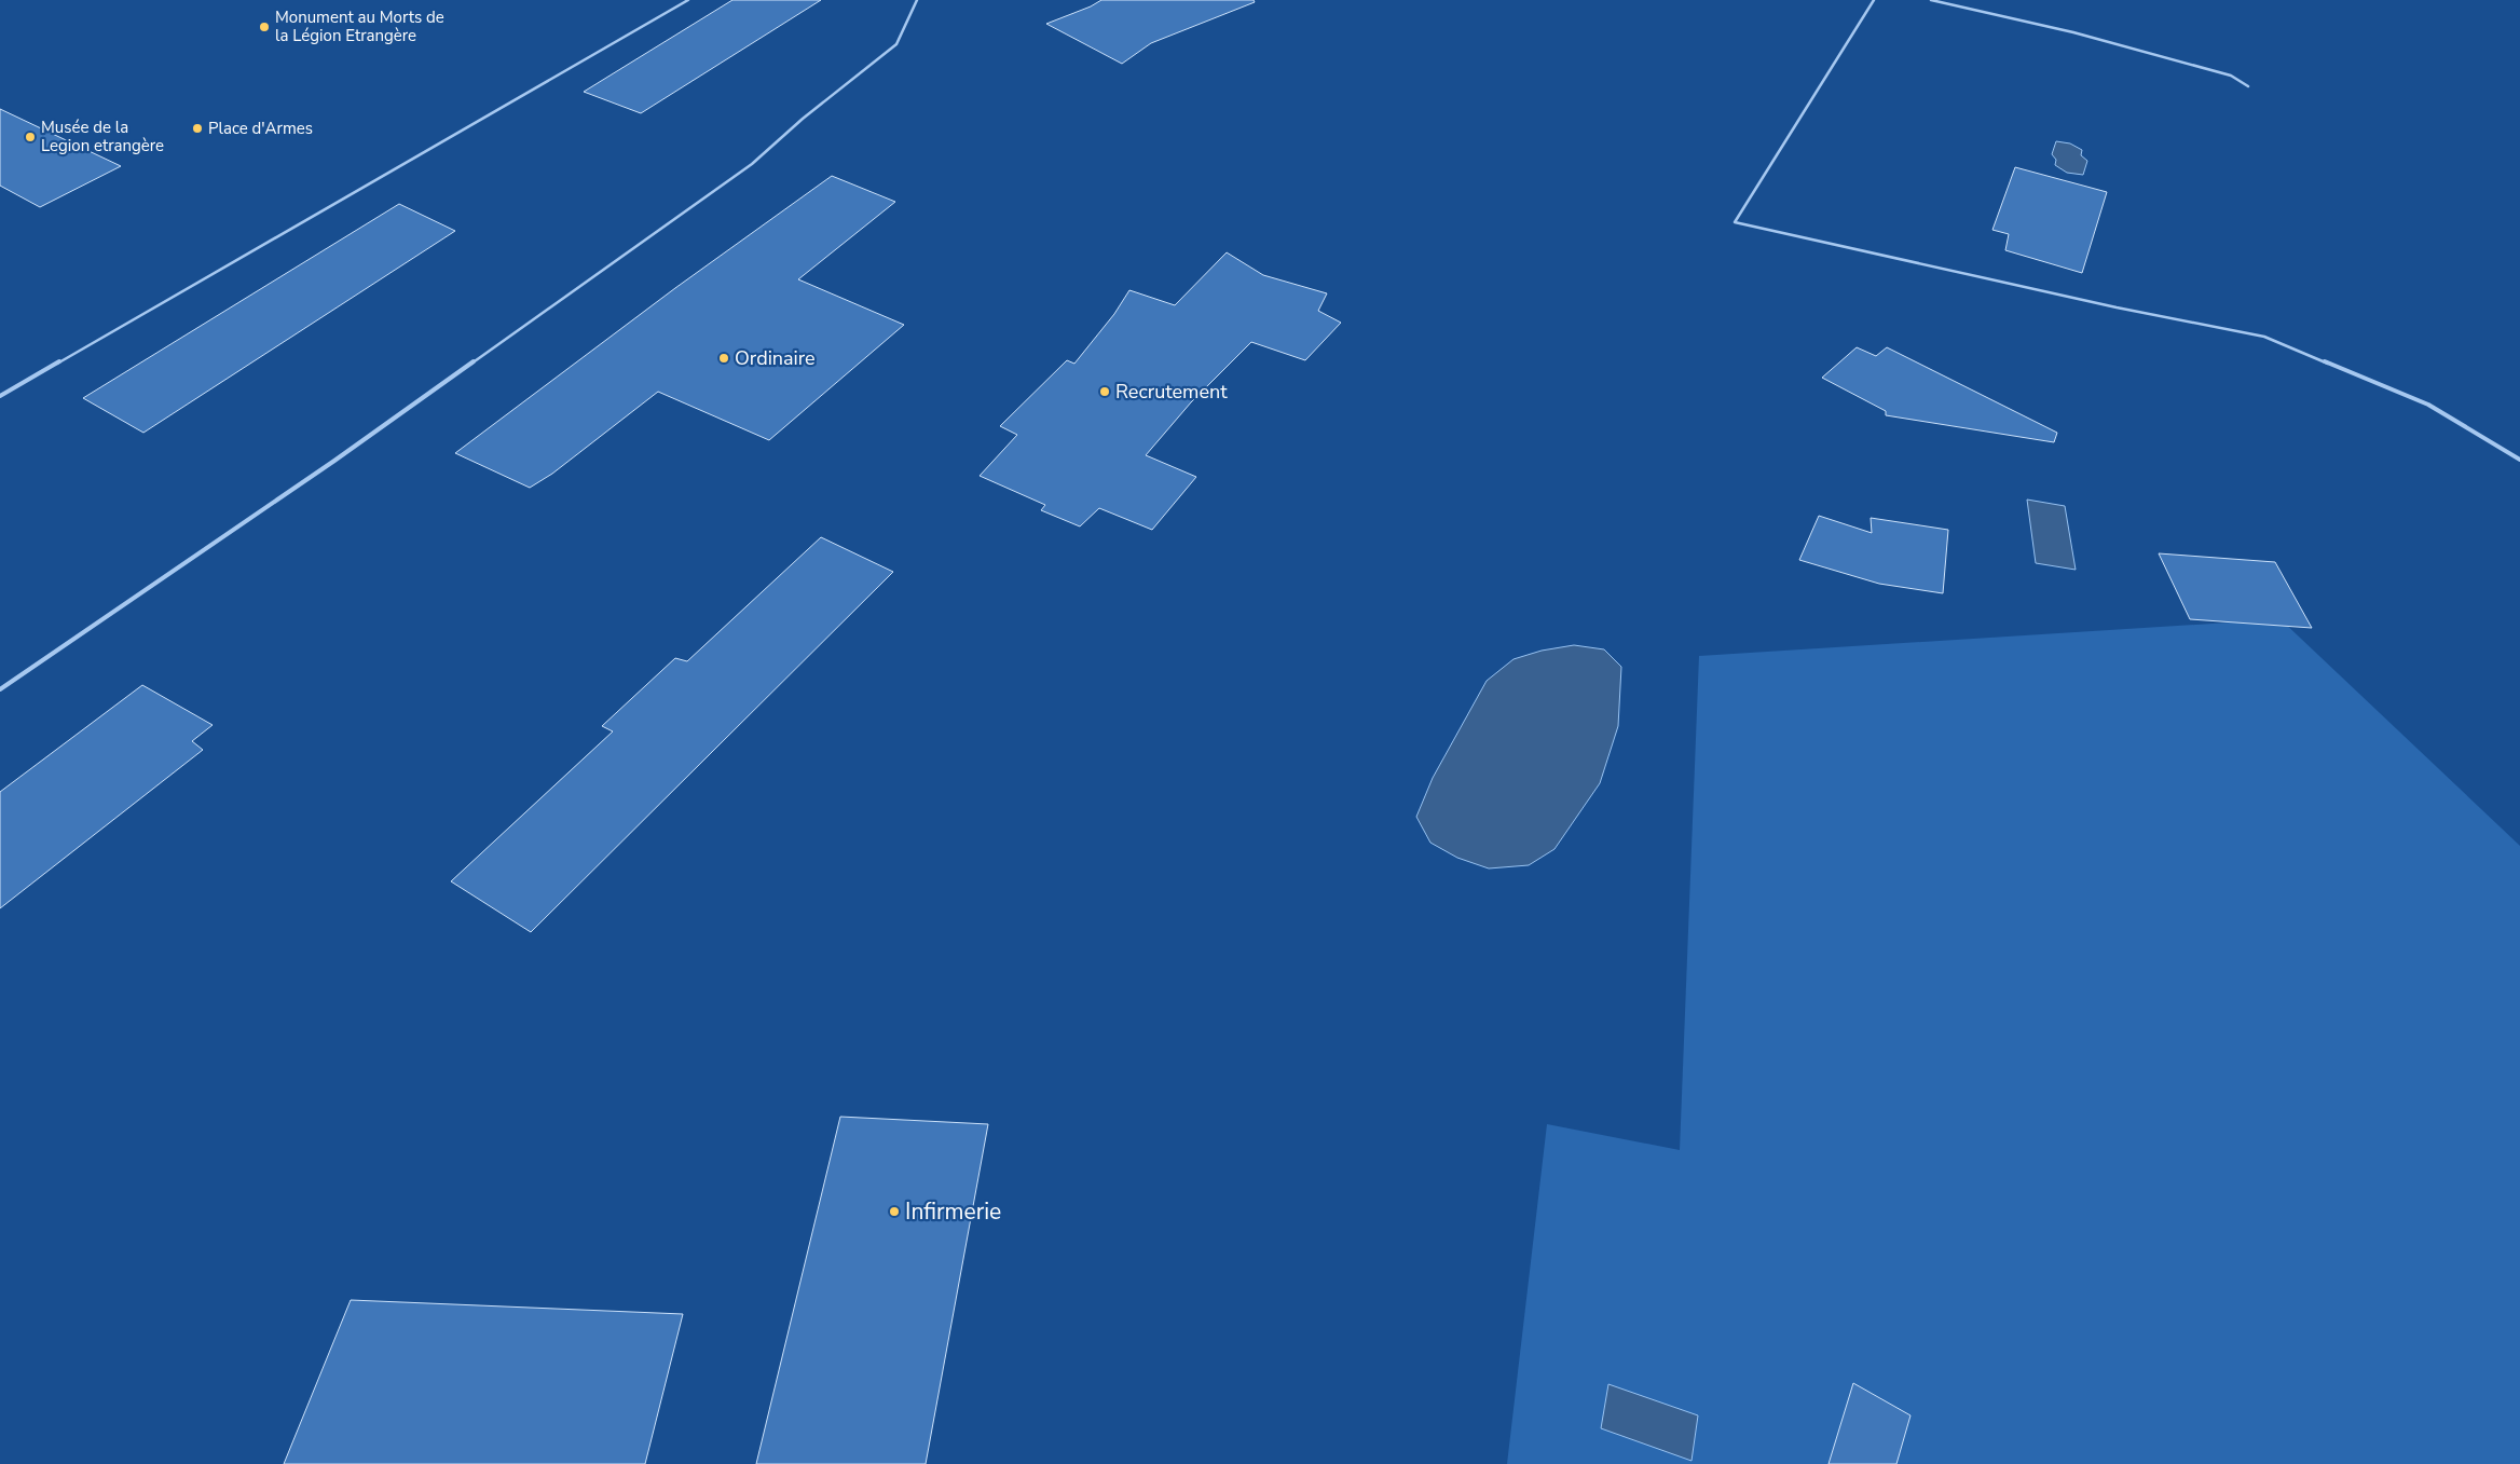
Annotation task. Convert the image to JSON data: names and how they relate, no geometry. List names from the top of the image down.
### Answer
{
  "places": [
    "Monument au Morts de la Légion Etrangère",
    "Place d'Armes",
    "Musée de la Legion etrangère",
    "Ordinaire",
    "Recrutement",
    "Infirmerie"
  ]
}
